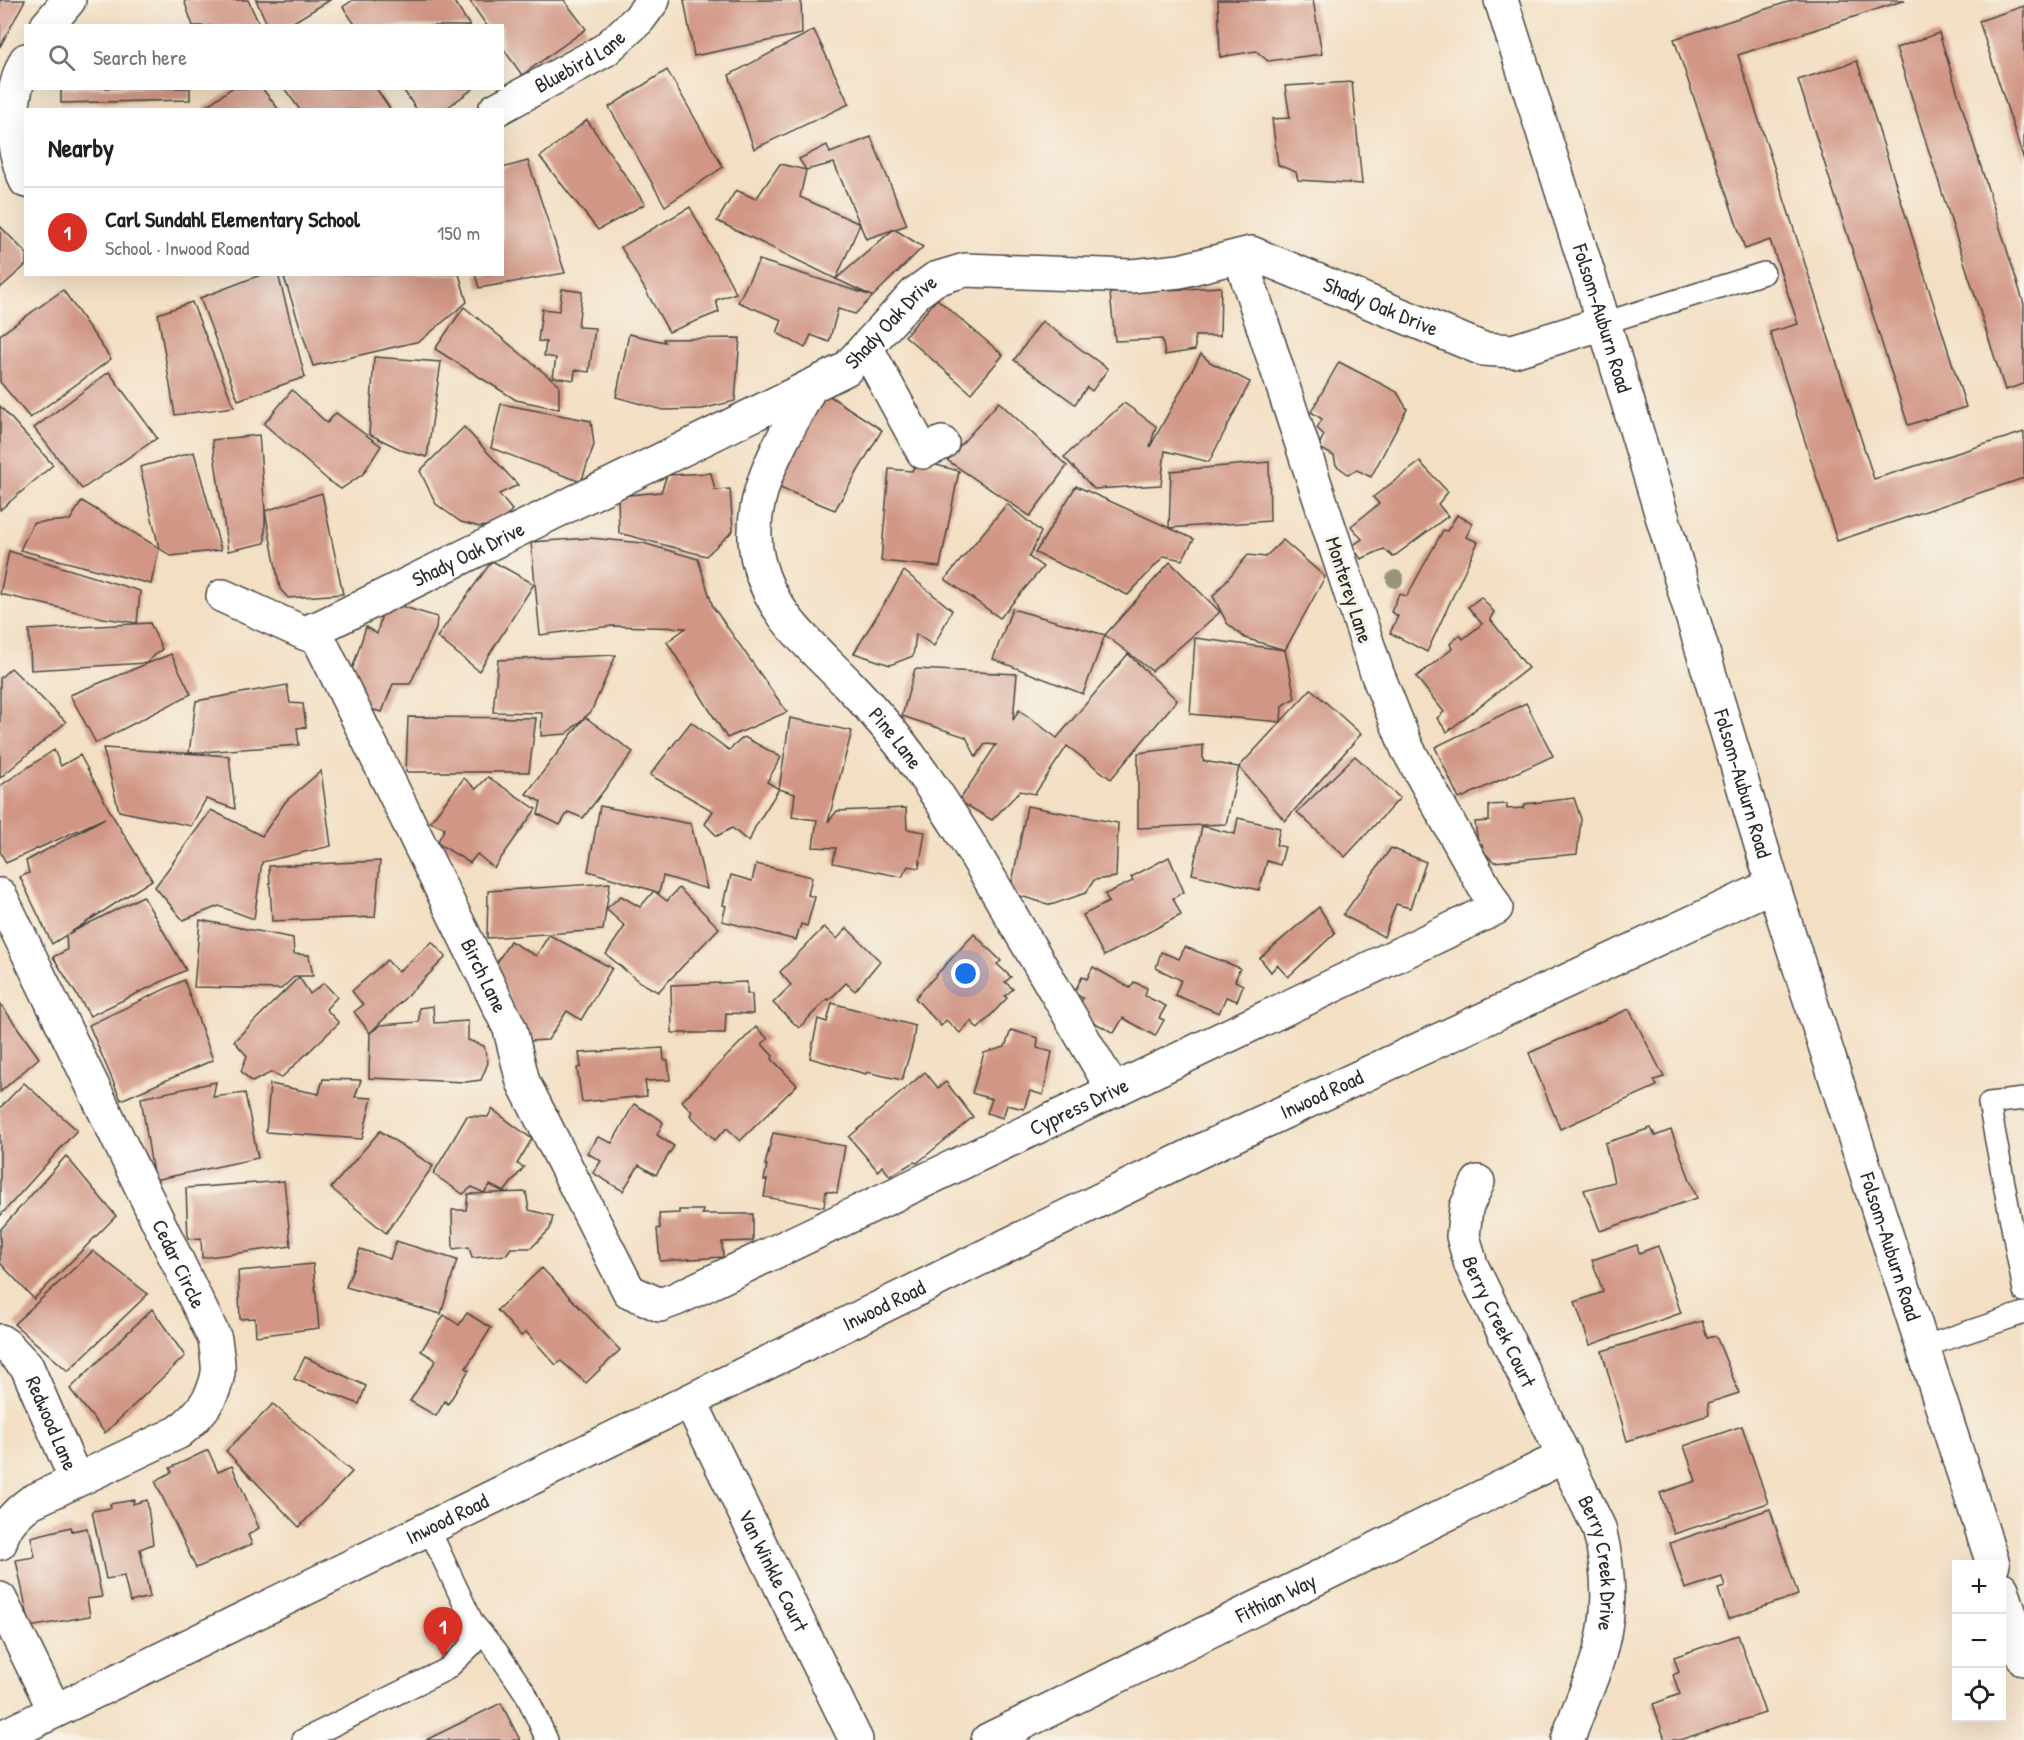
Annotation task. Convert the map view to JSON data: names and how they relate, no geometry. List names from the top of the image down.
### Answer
{
  "streets": {
    "street": [
      "Bluebird Lane",
      "Shady Oak Drive",
      "Folsom-Auburn Road",
      "Monterey Lane",
      "Pine Lane",
      "Birch Lane",
      "Inwood Road",
      "Cypress Drive",
      "Cedar Circle",
      "Berry Creek Court",
      "Redwood Lane",
      "Berry Creek Drive",
      "Van Winkle Court",
      "Fithian Way"
    ]
  },
  "crossings": [
    ["Shady Oak Drive", "Folsom-Auburn Road"],
    ["Shady Oak Drive", "Monterey Lane"],
    ["Shady Oak Drive", "Pine Lane"],
    ["Shady Oak Drive", "Birch Lane"],
    ["Folsom-Auburn Road", "Inwood Road"],
    ["Monterey Lane", "Cypress Drive"],
    ["Pine Lane", "Cypress Drive"],
    ["Birch Lane", "Cypress Drive"],
    ["Inwood Road", "Van Winkle Court"],
    ["Cedar Circle", "Redwood Lane"],
    ["Berry Creek Court", "Berry Creek Drive"],
    ["Berry Creek Court", "Fithian Way"],
    ["Berry Creek Drive", "Fithian Way"]
  ],
  "page": {
    "search": "Search here",
    "heading": "Nearby",
    "list": [
      {
        "mark": "1",
        "name": "Carl Sundahl Elementary School",
        "note": "School · Inwood Road",
        "value": "150 m"
      }
    ],
    "map_buttons": ["+", "−"],
    "pins": "1"
  }
}
